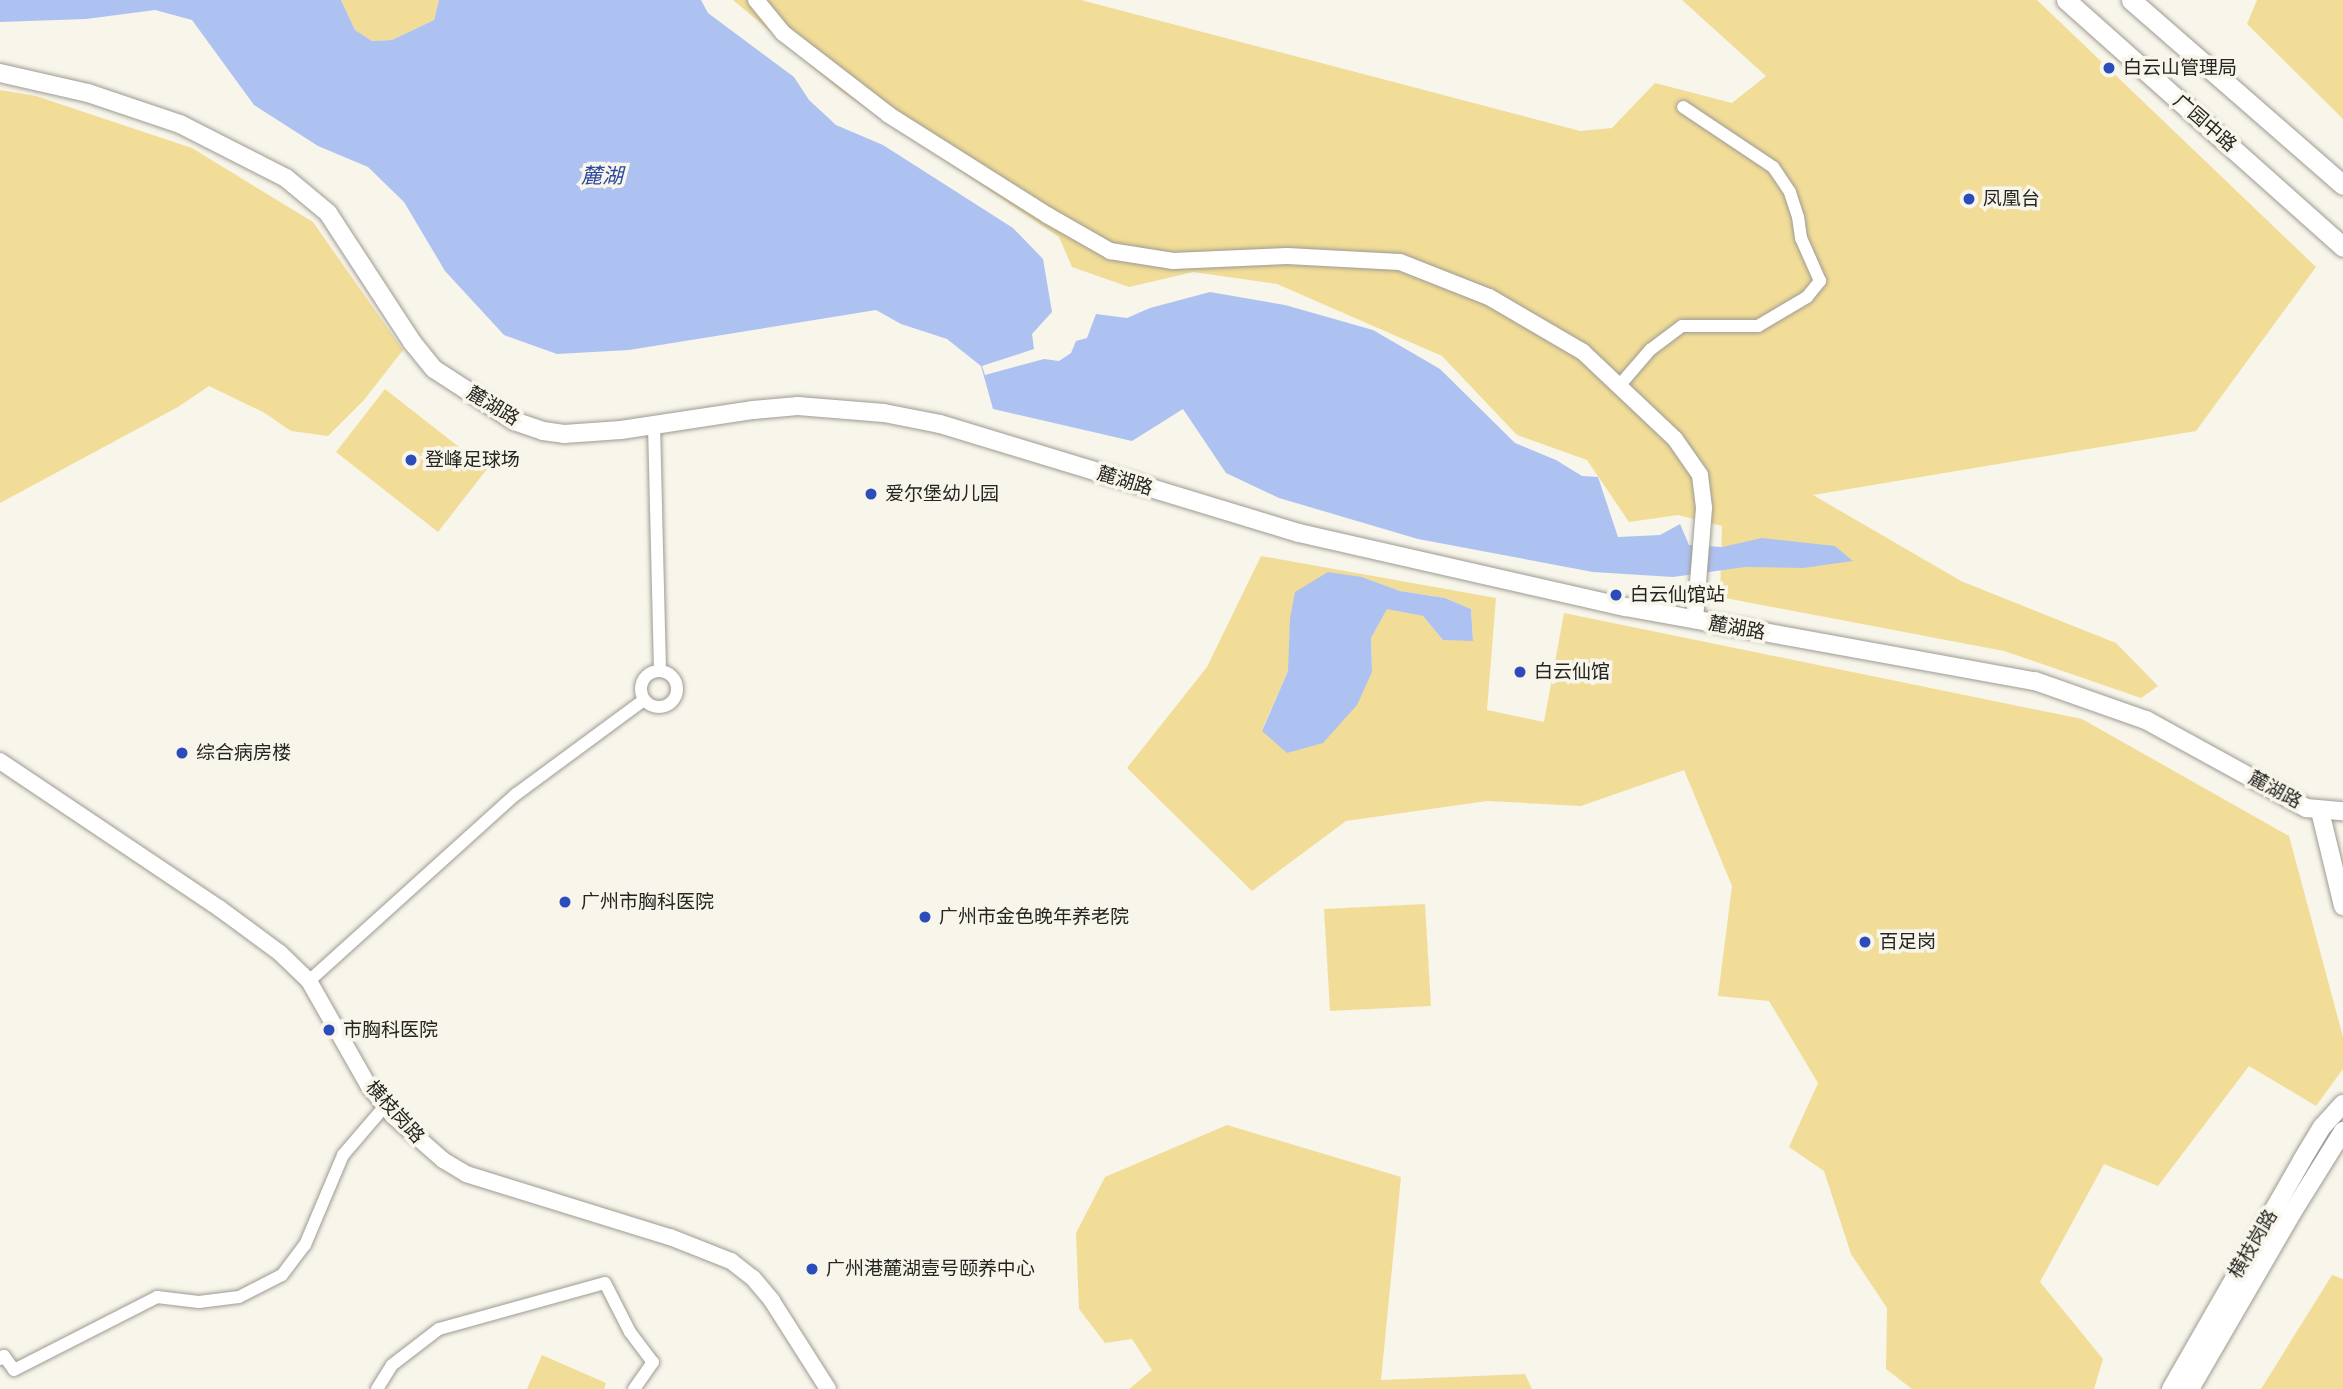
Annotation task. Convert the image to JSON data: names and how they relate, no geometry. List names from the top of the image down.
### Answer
{
  "streets": {
    "main road": ["广园中路", "麓湖路", "横枝岗路"]
  },
  "water": ["麓湖"],
  "places": [
    "白云山管理局",
    "凤凰台",
    "登峰足球场",
    "爱尔堡幼儿园",
    "白云仙馆站",
    "白云仙馆",
    "综合病房楼",
    "广州市胸科医院",
    "广州市金色晚年养老院",
    "百足岗",
    "市胸科医院",
    "广州港麓湖壹号颐养中心"
  ]
}
